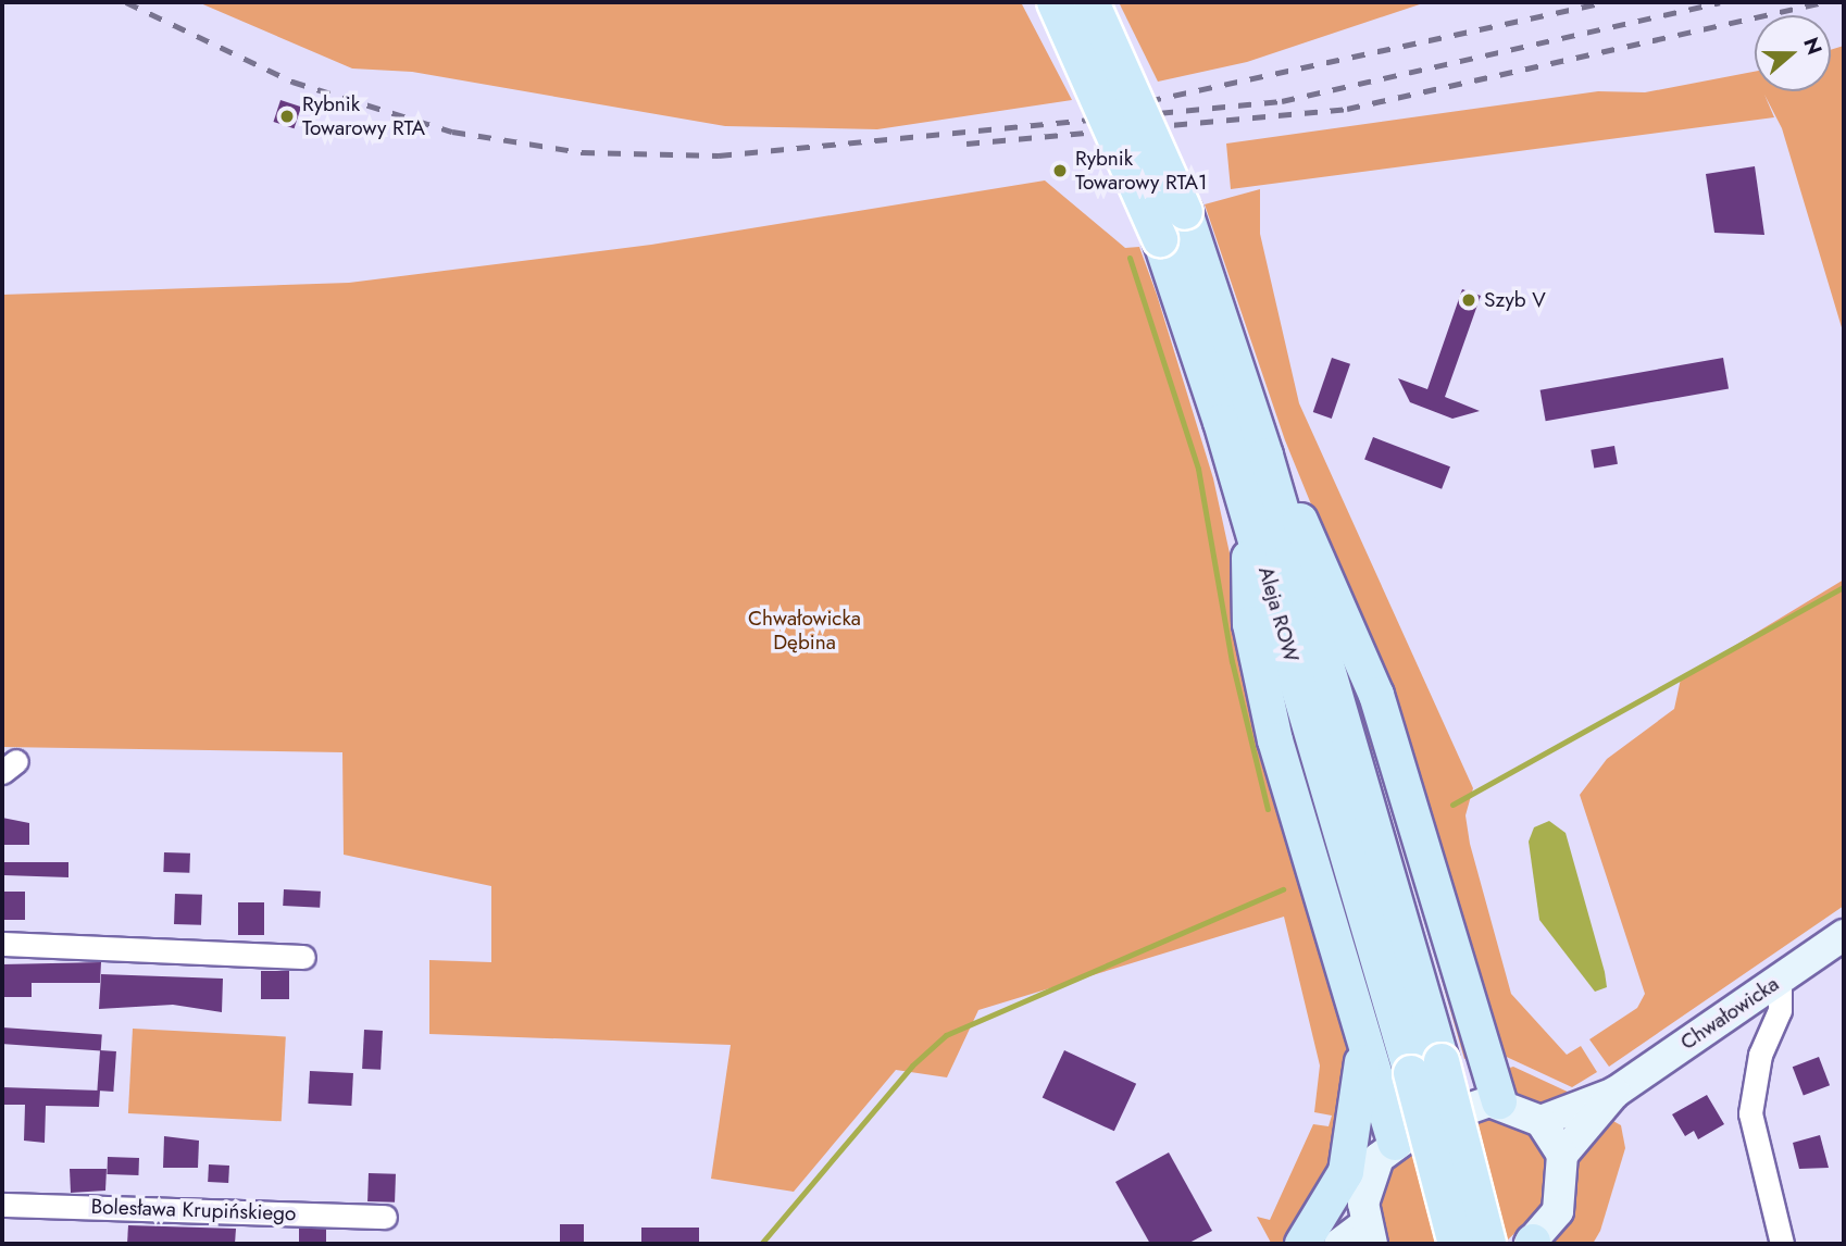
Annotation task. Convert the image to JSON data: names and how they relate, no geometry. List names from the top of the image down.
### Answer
{
  "streets": {
    "main road": ["Aleja ROW", "Chwałowicka"],
    "street": ["Bolesława Krupińskiego"]
  },
  "parks": ["Chwałowicka Dębina"],
  "places": ["Rybnik Towarowy RTA", "Rybnik Towarowy RTA1", "Szyb V"],
  "north": "right"
}
